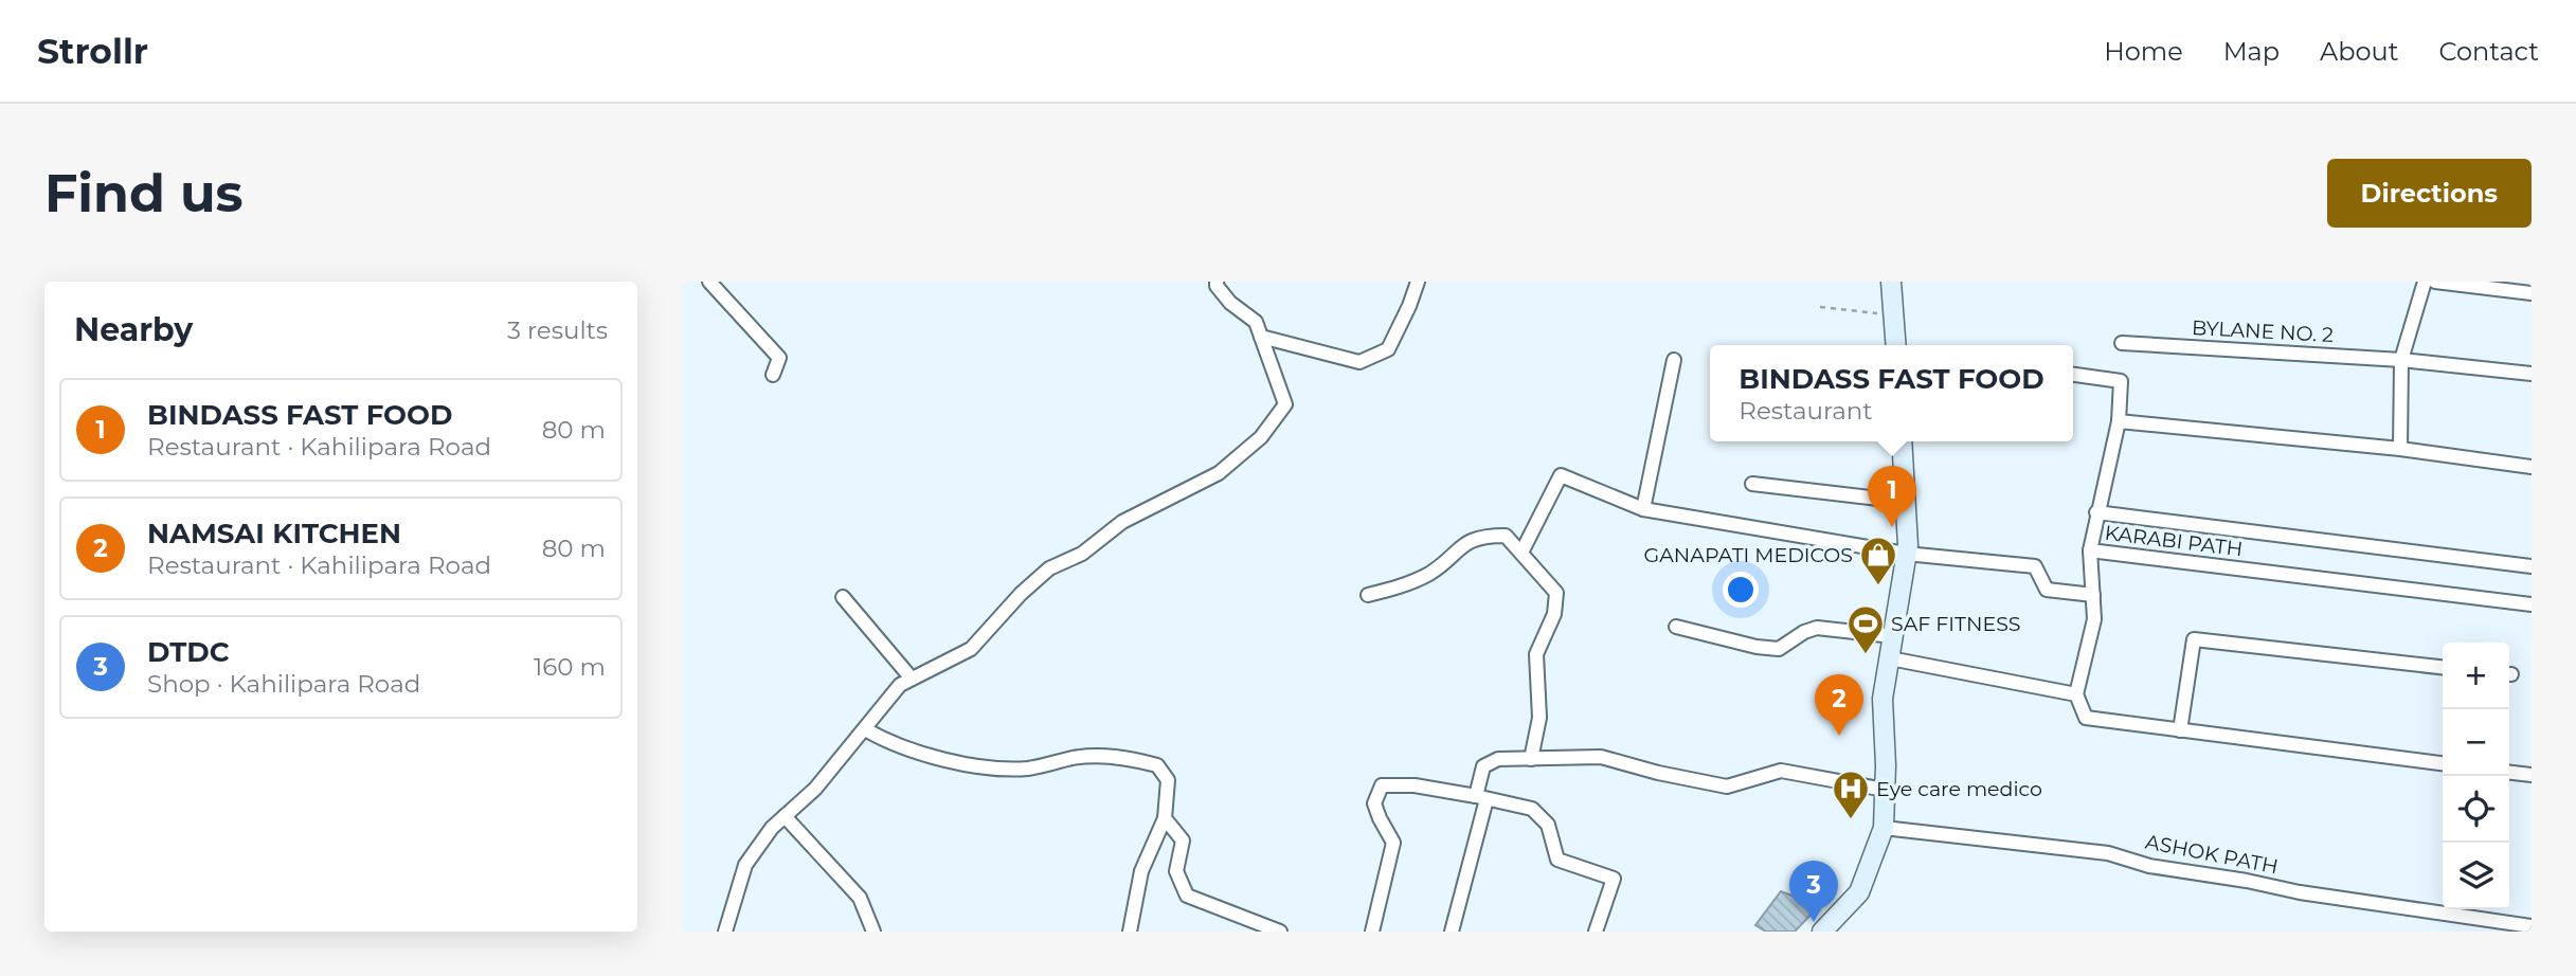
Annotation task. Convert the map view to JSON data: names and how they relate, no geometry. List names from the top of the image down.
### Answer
{
  "streets": {
    "street": ["BYLANE NO. 2", "KARABI PATH", "ASHOK PATH"]
  },
  "places": {
    "shop": ["GANAPATI MEDICOS"],
    "sports": ["SAF FITNESS"],
    "hospital": ["Eye care medico"]
  },
  "page": {
    "header": "Strollr",
    "nav": [
      "Home",
      "Map",
      "About",
      "Contact"
    ],
    "buttons": "Directions",
    "title": "Find us",
    "heading": ["Nearby", "3 results"],
    "popup": ["BINDASS FAST FOOD", "Restaurant"],
    "list": [
      {
        "mark": "1",
        "name": "BINDASS FAST FOOD",
        "note": "Restaurant · Kahilipara Road",
        "value": "80 m"
      },
      {
        "mark": "2",
        "name": "NAMSAI KITCHEN",
        "note": "Restaurant · Kahilipara Road",
        "value": "80 m"
      },
      {
        "mark": "3",
        "name": "DTDC",
        "note": "Shop · Kahilipara Road",
        "value": "160 m"
      }
    ],
    "pins": ["1", "2", "3"],
    "map_buttons": ["+", "−"]
  }
}
